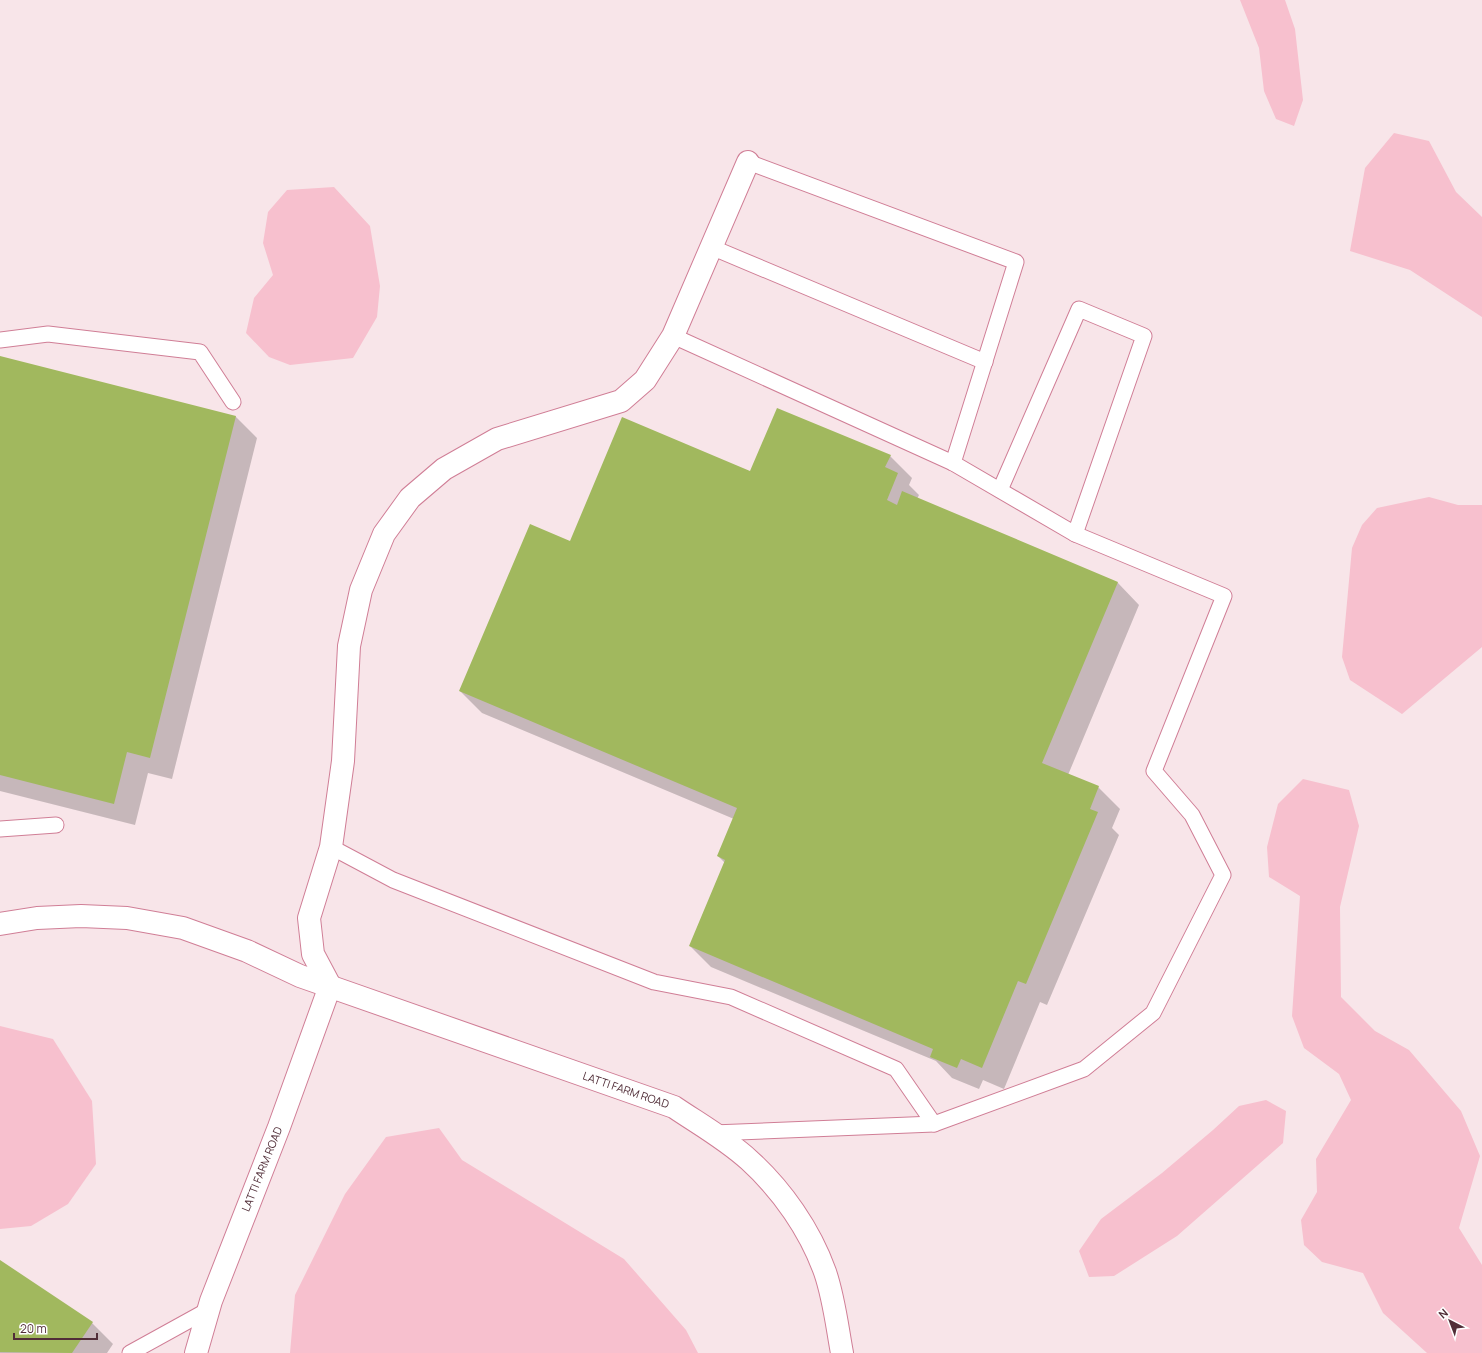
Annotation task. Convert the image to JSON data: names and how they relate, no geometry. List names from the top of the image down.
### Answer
{
  "streets": {
    "street": ["LATTI FARM ROAD"]
  },
  "scale_bar": "20 m",
  "north": "top left"
}
